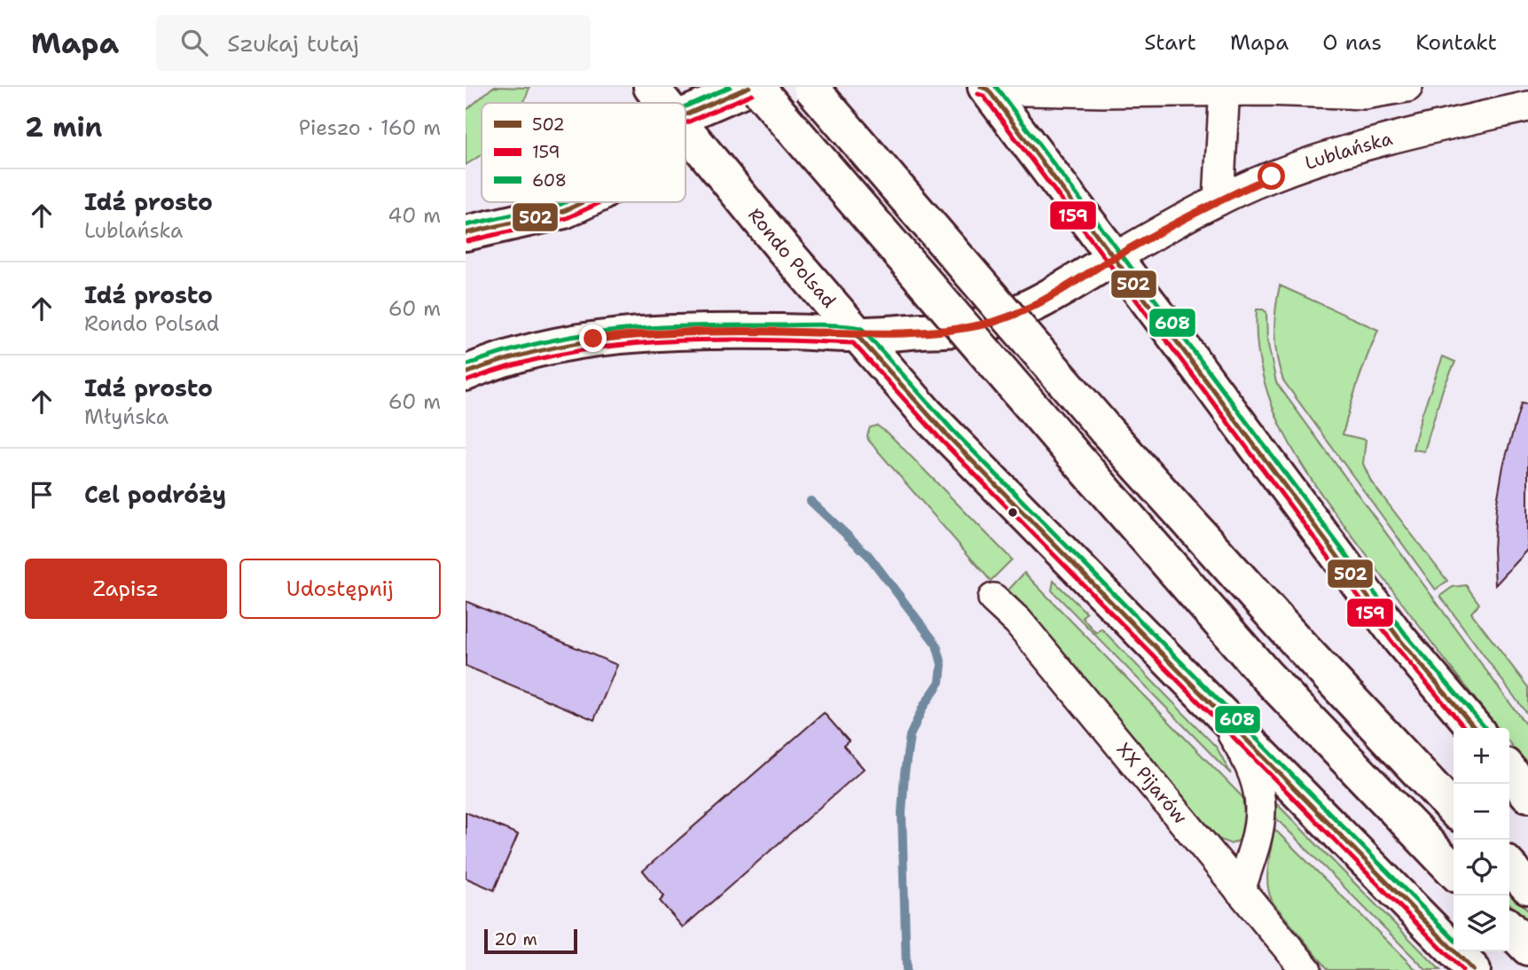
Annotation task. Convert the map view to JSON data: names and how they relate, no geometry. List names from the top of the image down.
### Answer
{
  "streets": {
    "main road": ["Rondo Polsad"],
    "street": ["Lublańska", "XX Pijarów"]
  },
  "lines": ["transit line 502", "transit line 608", "transit line 159"],
  "legend": ["502", "159", "608"],
  "scale_bar": "20 m",
  "page": {
    "header": "Mapa",
    "search": "Szukaj tutaj",
    "nav": [
      "Start",
      "Mapa",
      "O nas",
      "Kontakt"
    ],
    "heading": ["2 min", "Pieszo · 160 m"],
    "list": [
      ["Idź prosto", "Lublańska", "40 m"],
      ["Idź prosto", "Rondo Polsad", "60 m"],
      ["Idź prosto", "Młyńska", "60 m"],
      "Cel podróży"
    ],
    "buttons": ["Zapisz", "Udostępnij"],
    "map_buttons": ["+", "−"],
    "scale": "20 m"
  }
}
